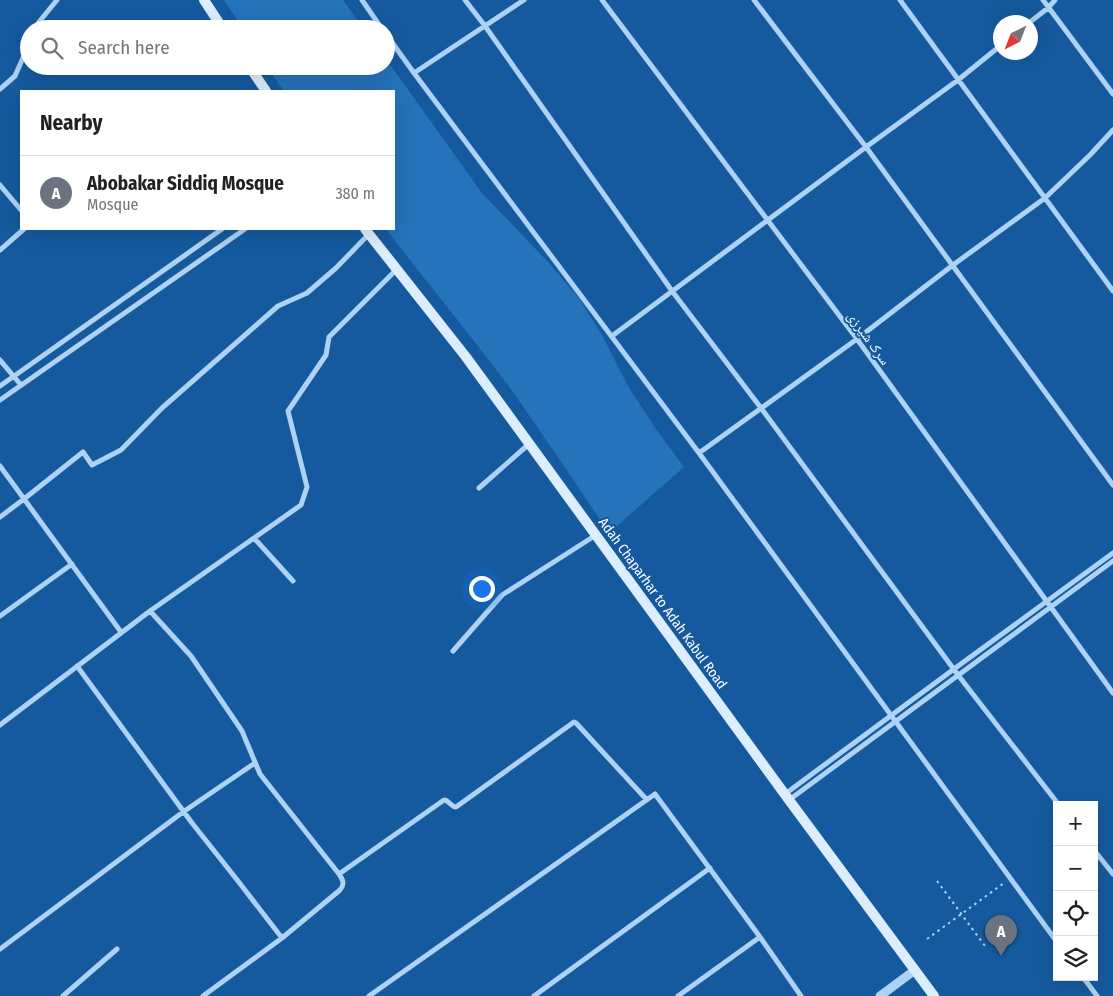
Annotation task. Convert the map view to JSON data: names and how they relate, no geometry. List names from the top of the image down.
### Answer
{
  "streets": {
    "main road": ["Adah Chaparhar to Adah Kabul Road"],
    "street": ["سرک شیرزی"]
  },
  "north": "bottom left",
  "page": {
    "search": "Search here",
    "heading": "Nearby",
    "list": [
      {
        "mark": "A",
        "name": "Abobakar Siddiq Mosque",
        "note": "Mosque",
        "value": "380 m"
      }
    ],
    "map_buttons": ["+", "−"],
    "pins": "A"
  }
}
